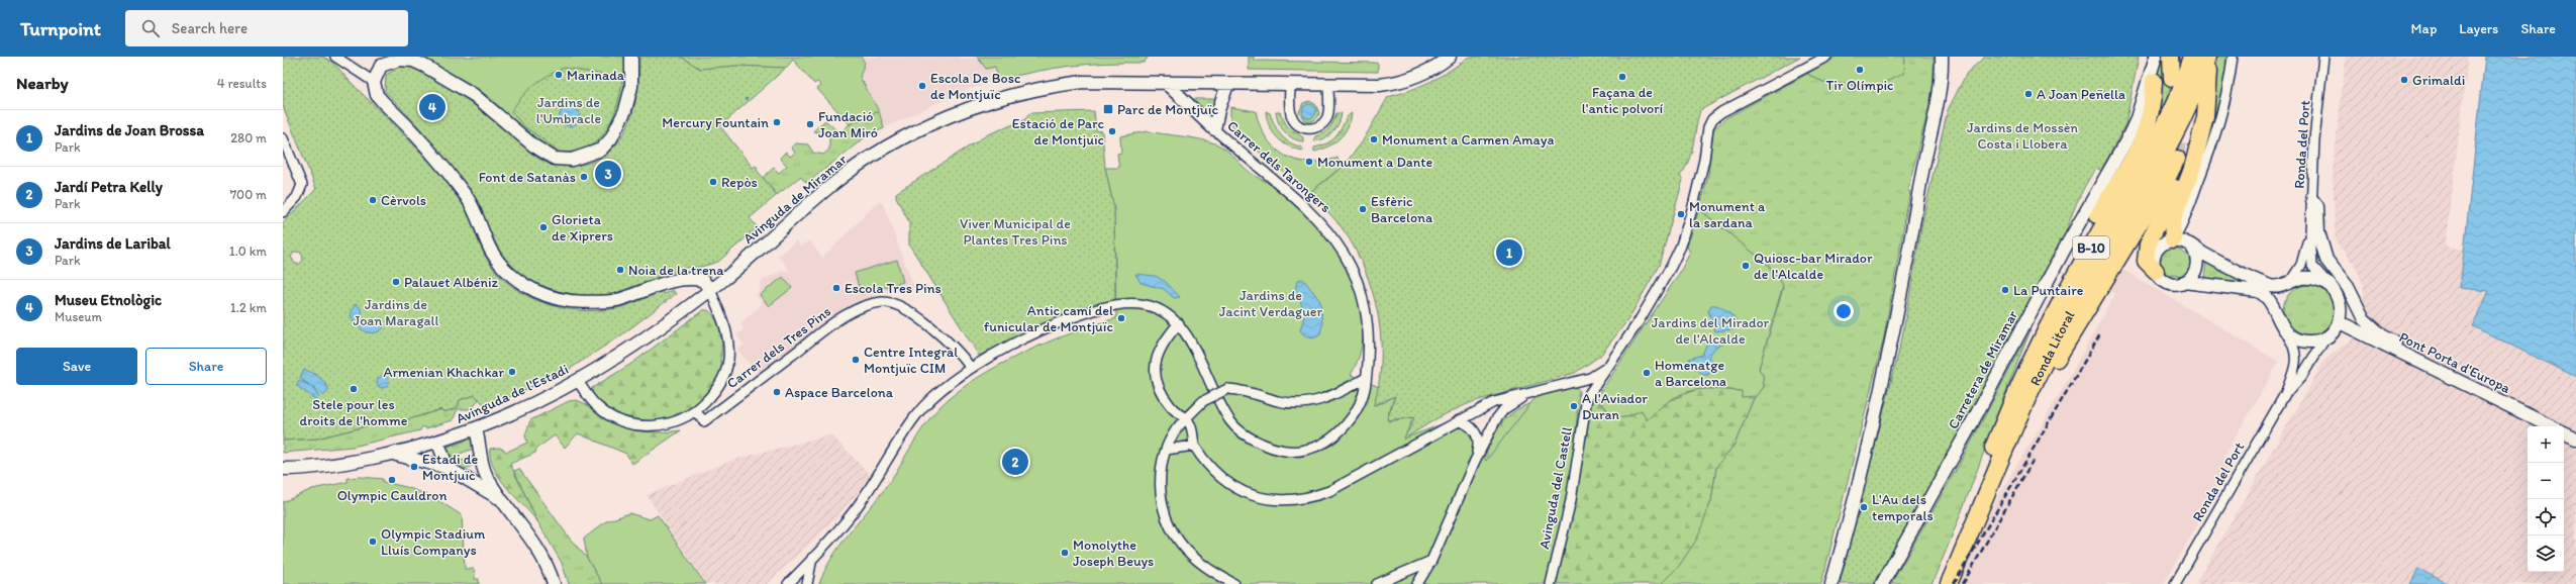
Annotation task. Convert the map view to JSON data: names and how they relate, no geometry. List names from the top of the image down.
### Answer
{
  "streets": {
    "highway": ["B-10", "Ronda Litoral"],
    "street": [
      "Ronda del Port",
      "Carrer dels Tarongers",
      "Avinguda de Miramar",
      "Carrer dels Tres Pins",
      "Pont Porta d'Europa",
      "Carretera de Miramar",
      "Avinguda de l'Estadi",
      "Avinguda del Castell"
    ]
  },
  "crossings": [
    ["Ronda del Port", "Pont Porta d'Europa"],
    ["Avinguda de Miramar", "Avinguda de l'Estadi"],
    ["B-10", "Ronda Litoral"]
  ],
  "parks": [
    "Jardins de l'Umbracle",
    "Jardins de Mossèn Costa i Llobera",
    "Viver Municipal de Plantes Tres Pins",
    "Jardins de Jacint Verdaguer",
    "Jardins de Joan Maragall",
    "Jardins del Mirador de l'Alcalde"
  ],
  "places": {
    "other": [
      "Tir Olímpic",
      "Marinada",
      "Façana de l'antic polvorí",
      "Grimaldi",
      "Escola De Bosc de Montjuïc",
      "A Joan Peñella",
      "Mercury Fountain",
      "Fundació Joan Miró",
      "Estació de Parc de Montjuïc",
      "Monument a Carmen Amaya",
      "Monument a Dante",
      "Font de Satanàs",
      "Repòs",
      "Cèrvols",
      "Esfèric Barcelona",
      "Monument a la sardana",
      "Glorieta de Xiprers",
      "Quiosc-bar Mirador de l'Alcalde",
      "Noia de la trena",
      "Palauet Albéniz",
      "Escola Tres Pins",
      "La Puntaire",
      "Antic camí del funicular de Montjuïc",
      "Centre Integral Montjuïc CIM",
      "Armenian Khachkar",
      "Homenatge a Barcelona",
      "Stele pour les droits de l'homme",
      "Aspace Barcelona",
      "A l'Aviador Duran",
      "Estadi de Montjuïc",
      "Olympic Cauldron",
      "L'Au dels temporals",
      "Olympic Stadium Lluís Companys",
      "Monolythe Joseph Beuys"
    ],
    "transit": ["Parc de Montjuïc"]
  },
  "page": {
    "header": "Turnpoint",
    "search": "Search here",
    "nav": ["Map", "Layers", "Share"],
    "heading": ["Nearby", "4 results"],
    "pins": [
      "4",
      "3",
      "1",
      "2"
    ],
    "list": [
      {
        "mark": "1",
        "name": "Jardins de Joan Brossa",
        "note": "Park",
        "value": "280 m"
      },
      {
        "mark": "2",
        "name": "Jardí Petra Kelly",
        "note": "Park",
        "value": "700 m"
      },
      {
        "mark": "3",
        "name": "Jardins de Laribal",
        "note": "Park",
        "value": "1.0 km"
      },
      {
        "mark": "4",
        "name": "Museu Etnològic",
        "note": "Museum",
        "value": "1.2 km"
      }
    ],
    "buttons": ["Save", "Share"],
    "map_buttons": ["+", "−"]
  }
}
